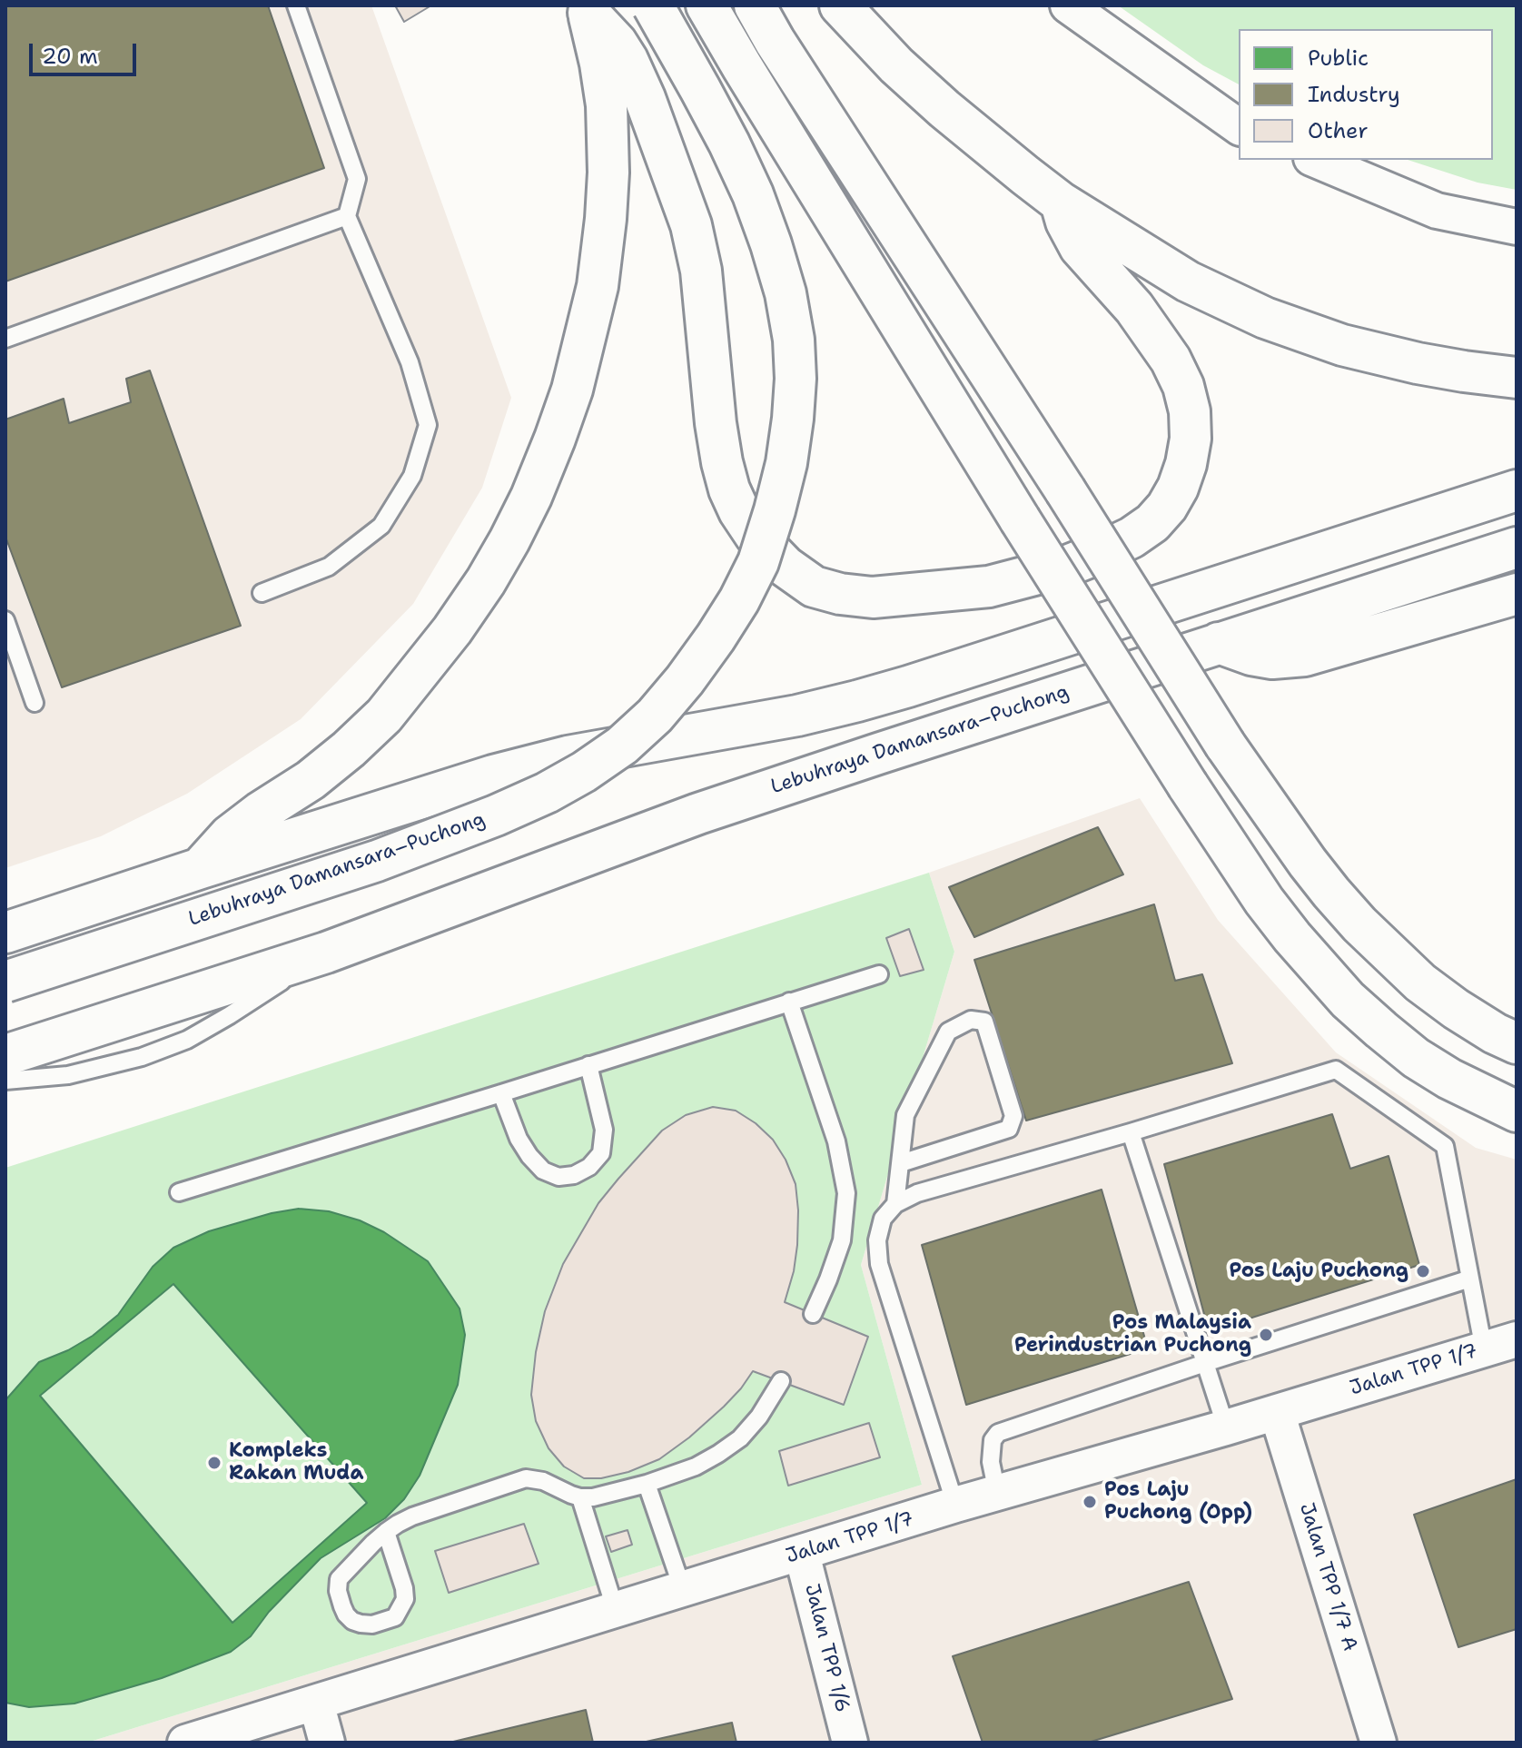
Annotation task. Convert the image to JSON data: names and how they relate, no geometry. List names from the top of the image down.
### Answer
{
  "streets": {
    "highway": ["Lebuhraya Damansara–Puchong"],
    "street": ["Jalan TPP 1/7", "Jalan TPP 1/7 A", "Jalan TPP 1/6"]
  },
  "crossings": [
    ["Jalan TPP 1/7", "Jalan TPP 1/7 A"],
    ["Jalan TPP 1/7", "Jalan TPP 1/6"]
  ],
  "places": [
    "Pos Laju Puchong",
    "Pos Malaysia Perindustrian Puchong",
    "Kompleks Rakan Muda",
    "Pos Laju Puchong (Opp)"
  ],
  "legend": ["Public", "Industry", "Other"],
  "scale_bar": "20 m"
}
